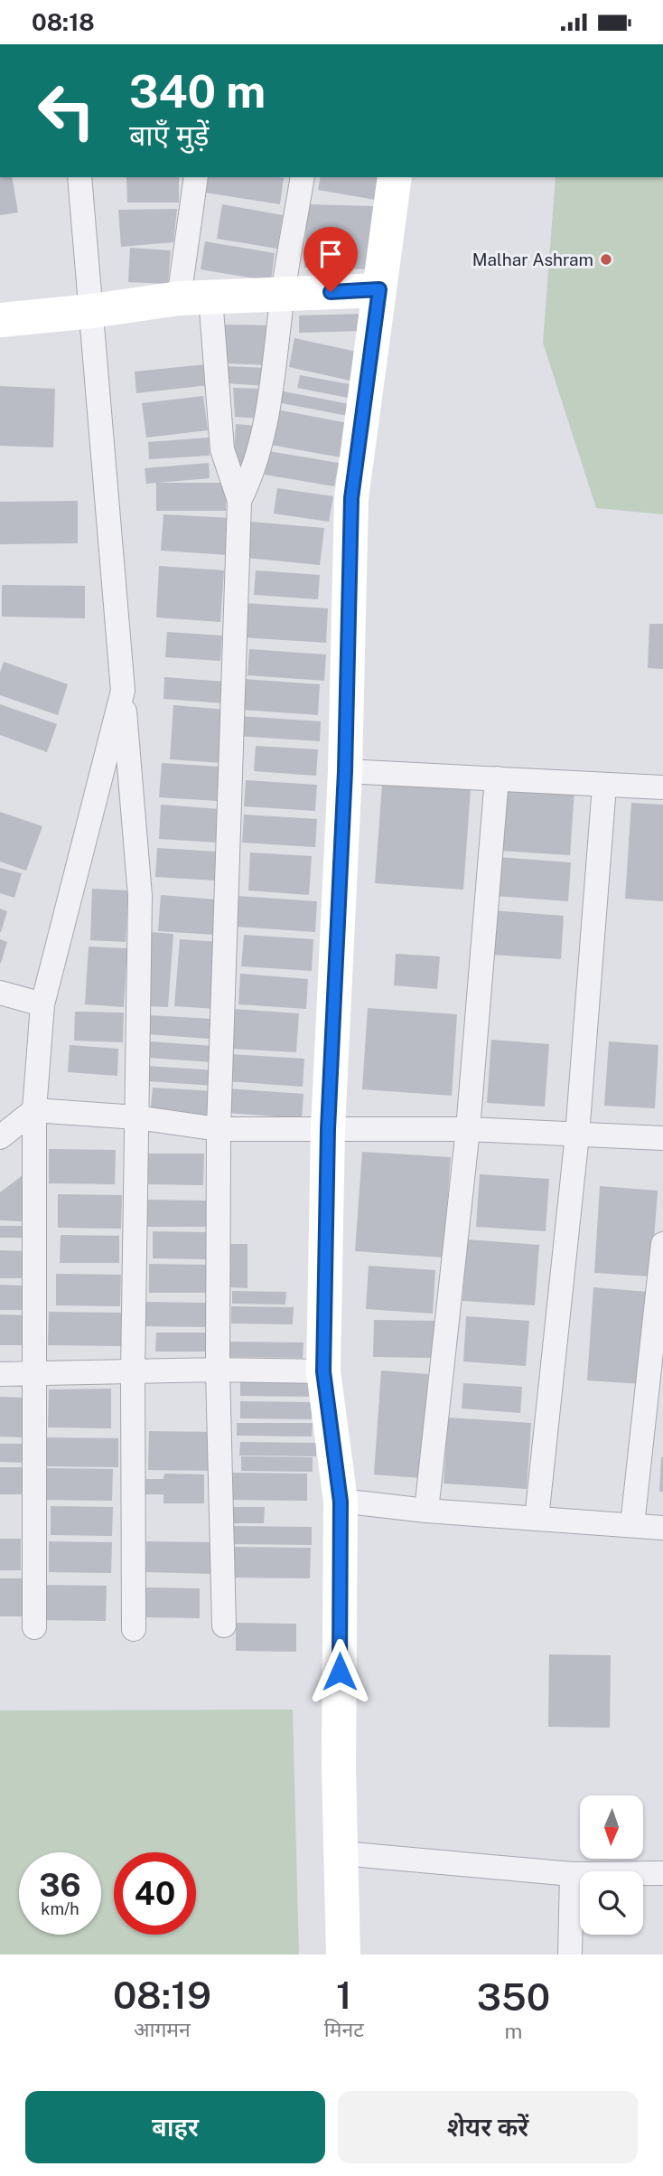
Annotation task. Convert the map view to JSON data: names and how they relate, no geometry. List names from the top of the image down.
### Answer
{
  "places": ["Malhar Ashram"],
  "north": "bottom",
  "page": {
    "status": "08:18",
    "turn": ["340 m", "बाएँ मुड़ें"],
    "speed": "36 km/h",
    "limit": "40",
    "eta": [
      "08:19",
      "आगमन",
      "1",
      "मिनट",
      "350",
      "m"
    ],
    "buttons": ["बाहर", "शेयर करें"]
  }
}
